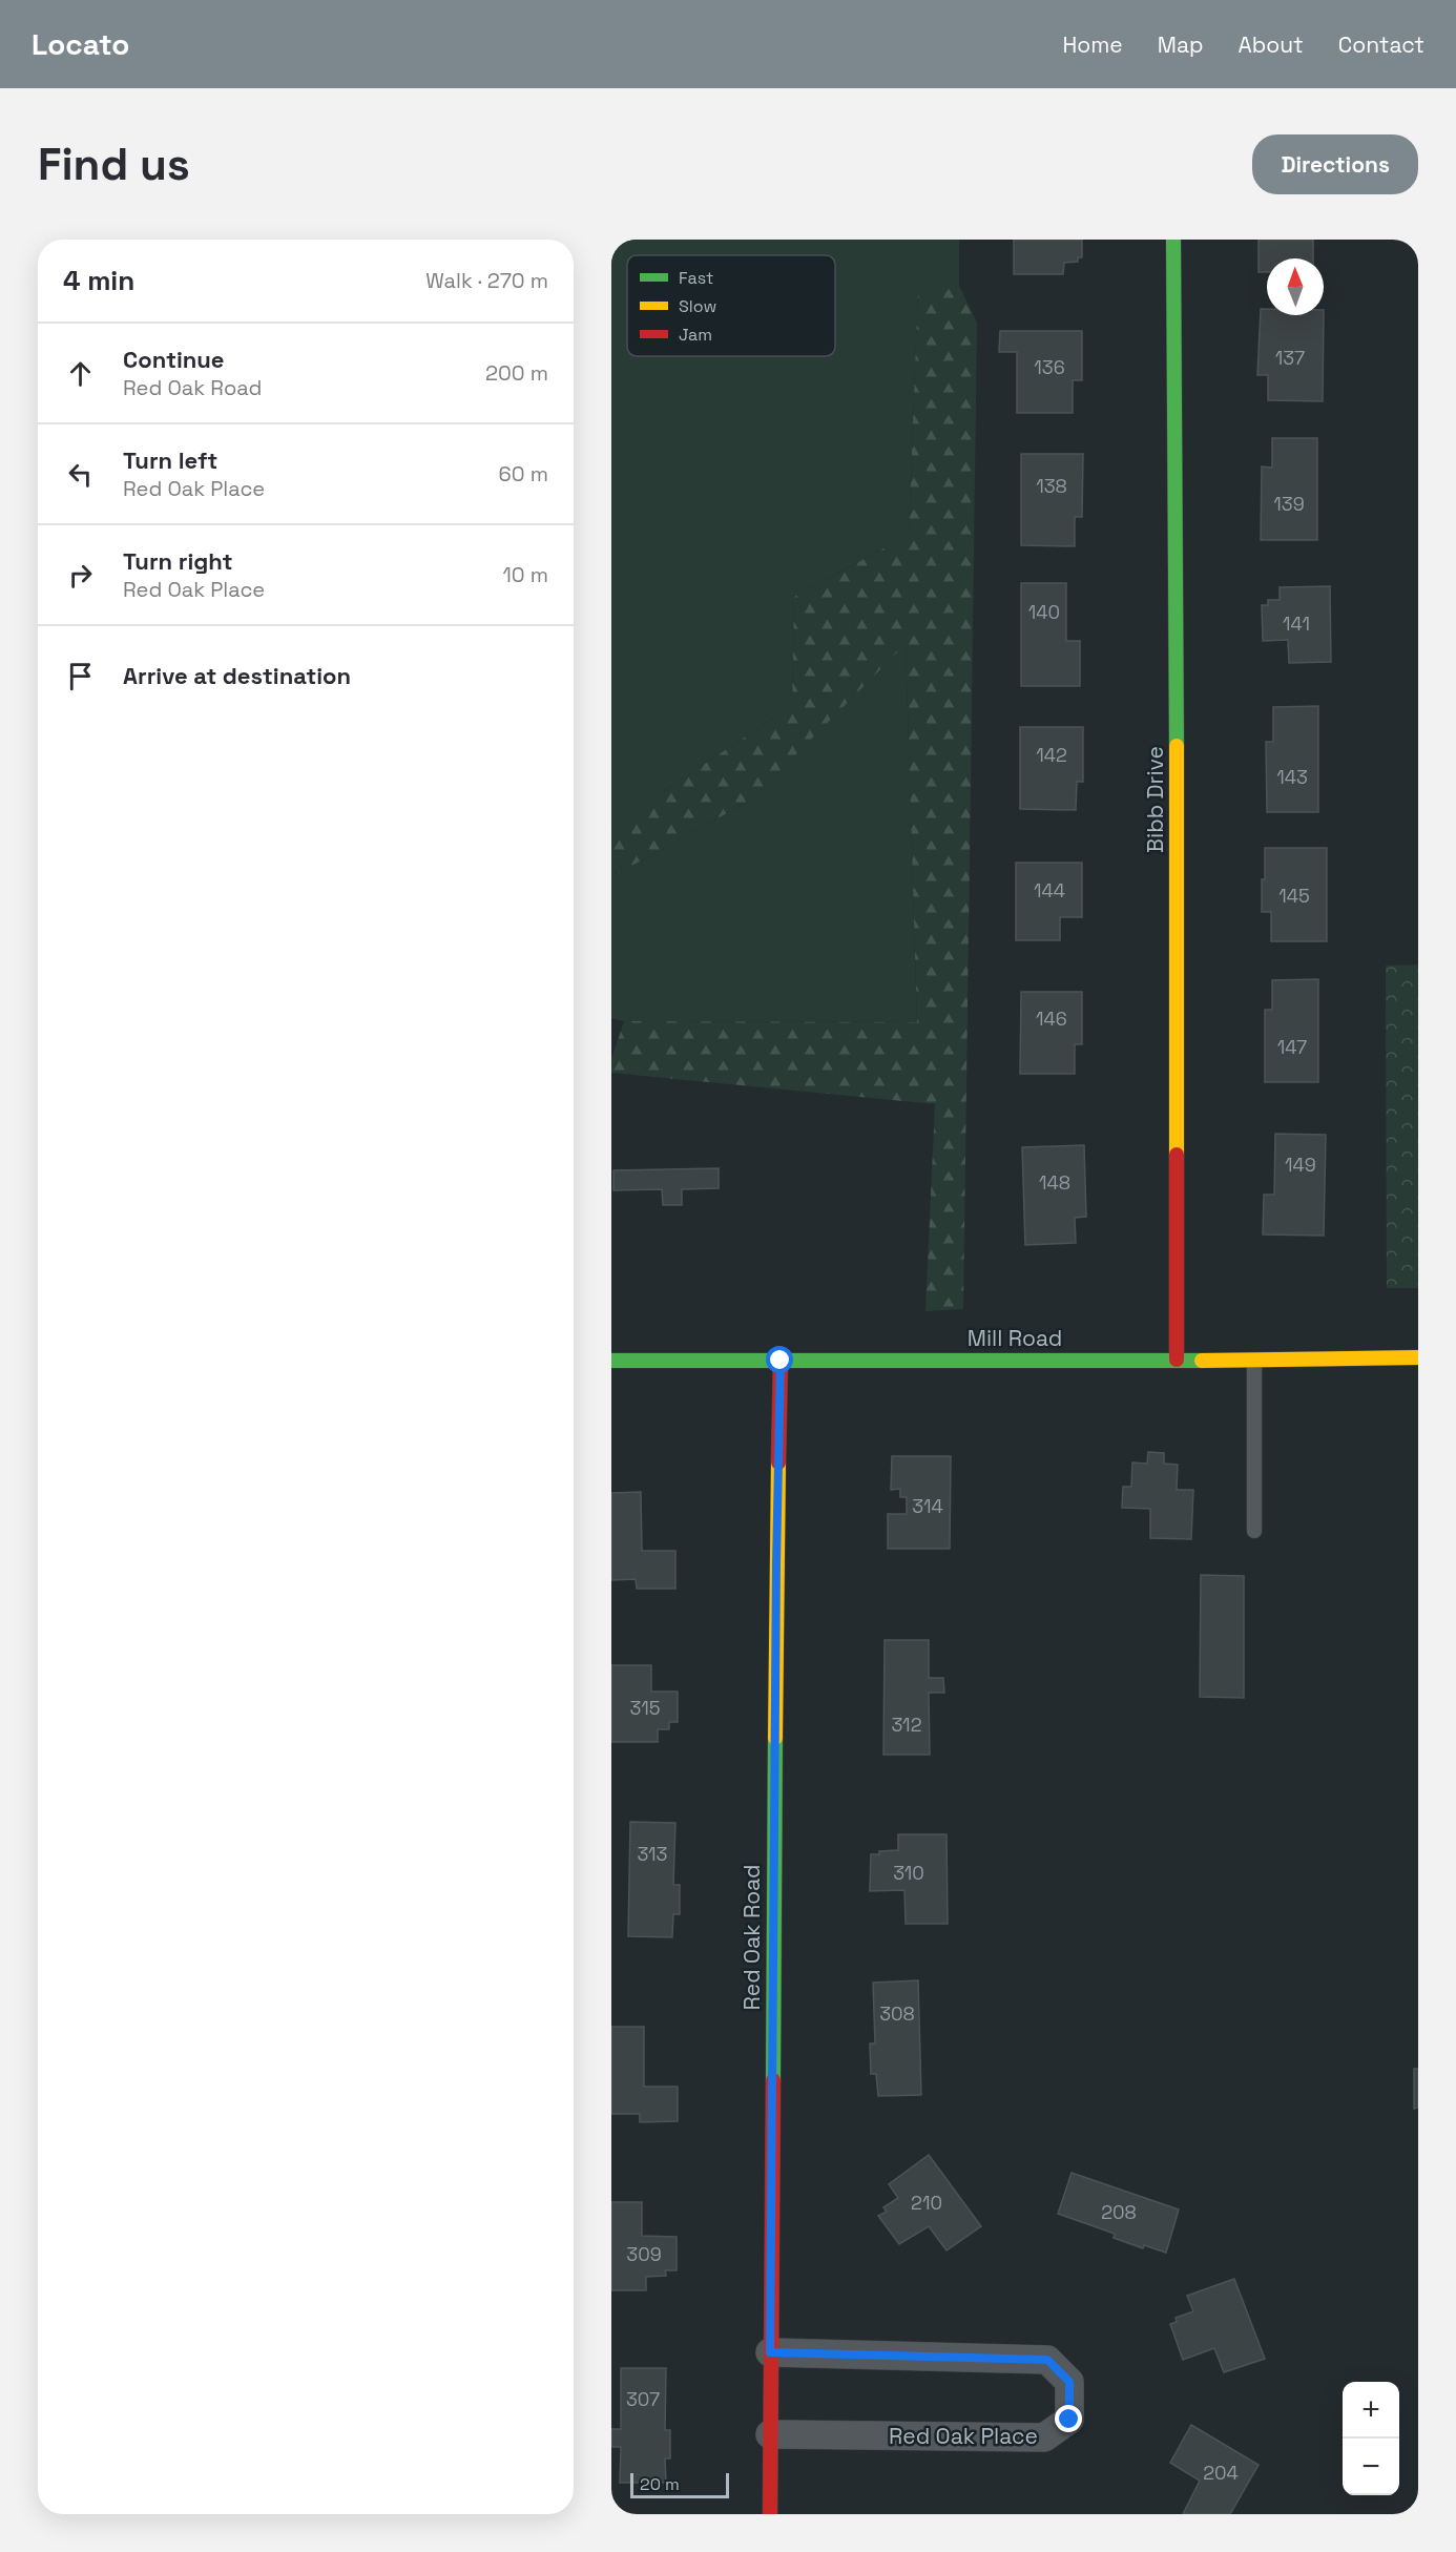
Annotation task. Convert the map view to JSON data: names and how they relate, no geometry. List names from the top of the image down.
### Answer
{
  "streets": {
    "street": [
      "Bibb Drive",
      "Mill Road",
      "Red Oak Road",
      "Red Oak Place"
    ]
  },
  "crossings": [
    ["Bibb Drive", "Mill Road"],
    ["Mill Road", "Red Oak Road"],
    ["Red Oak Road", "Red Oak Place"]
  ],
  "house_numbers": [
    "137",
    "136",
    "138",
    "139",
    "140",
    "141",
    "142",
    "143",
    "144",
    "145",
    "146",
    "147",
    "149",
    "148",
    "314",
    "315",
    "312",
    "313",
    "310",
    "308",
    "210",
    "208",
    "309",
    "307",
    "204"
  ],
  "legend": ["Fast", "Slow", "Jam"],
  "scale_bar": "20 m",
  "north": "top",
  "page": {
    "header": "Locato",
    "nav": [
      "Home",
      "Map",
      "About",
      "Contact"
    ],
    "buttons": "Directions",
    "title": "Find us",
    "heading": ["4 min", "Walk · 270 m"],
    "list": [
      ["Continue", "Red Oak Road", "200 m"],
      ["Turn left", "Red Oak Place", "60 m"],
      ["Turn right", "Red Oak Place", "10 m"],
      "Arrive at destination"
    ],
    "map_buttons": ["+", "−"],
    "scale": "20 m"
  }
}
